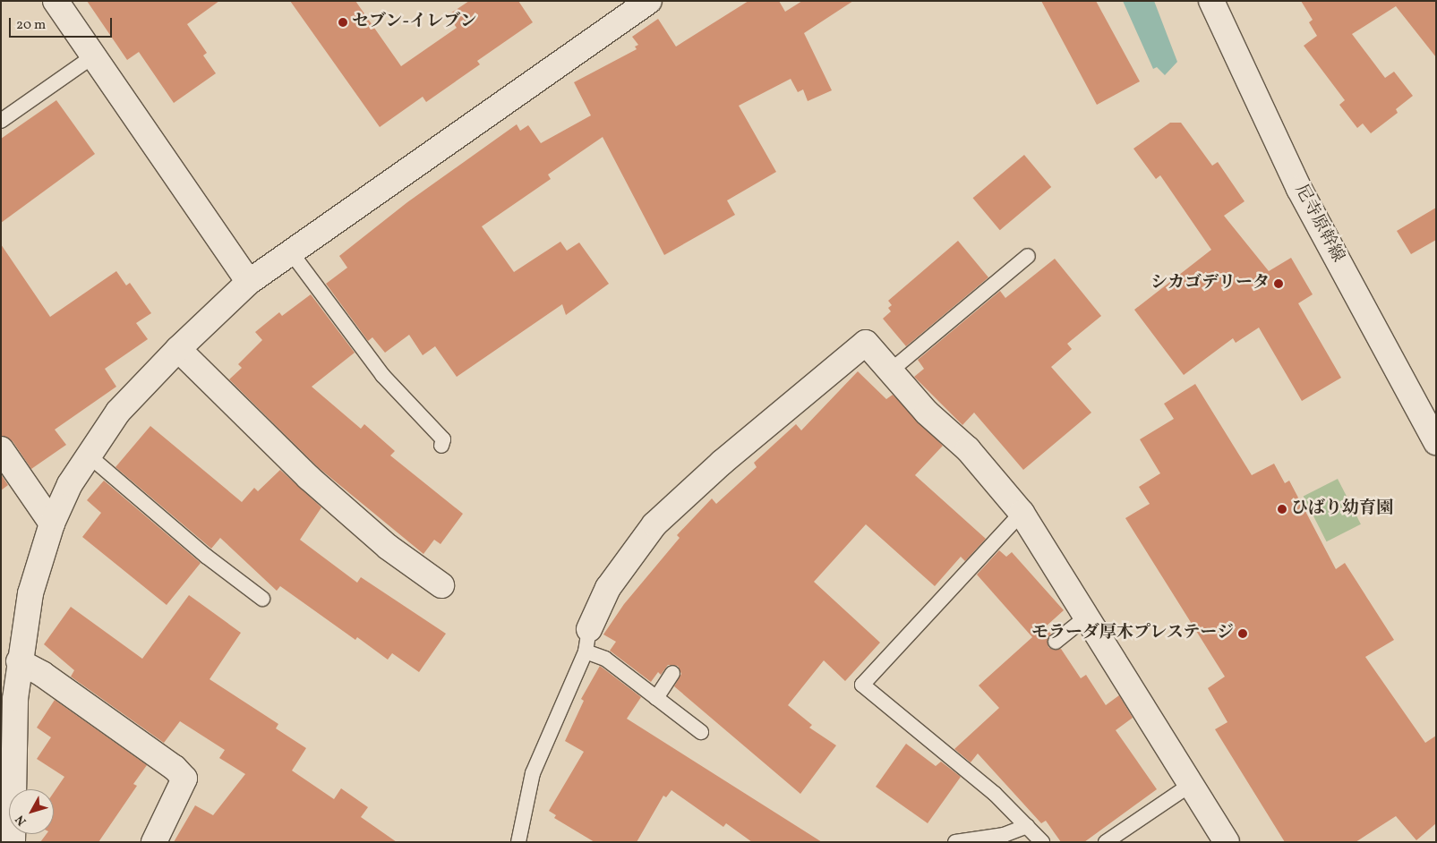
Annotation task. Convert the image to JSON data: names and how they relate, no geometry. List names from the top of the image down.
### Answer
{
  "streets": {
    "street": ["尼寺原幹線"]
  },
  "places": [
    "セブン-イレブン",
    "シカゴデリータ",
    "ひばり幼育園",
    "モラーダ厚木プレステージ"
  ],
  "scale_bar": "20 m",
  "north": "bottom left"
}
